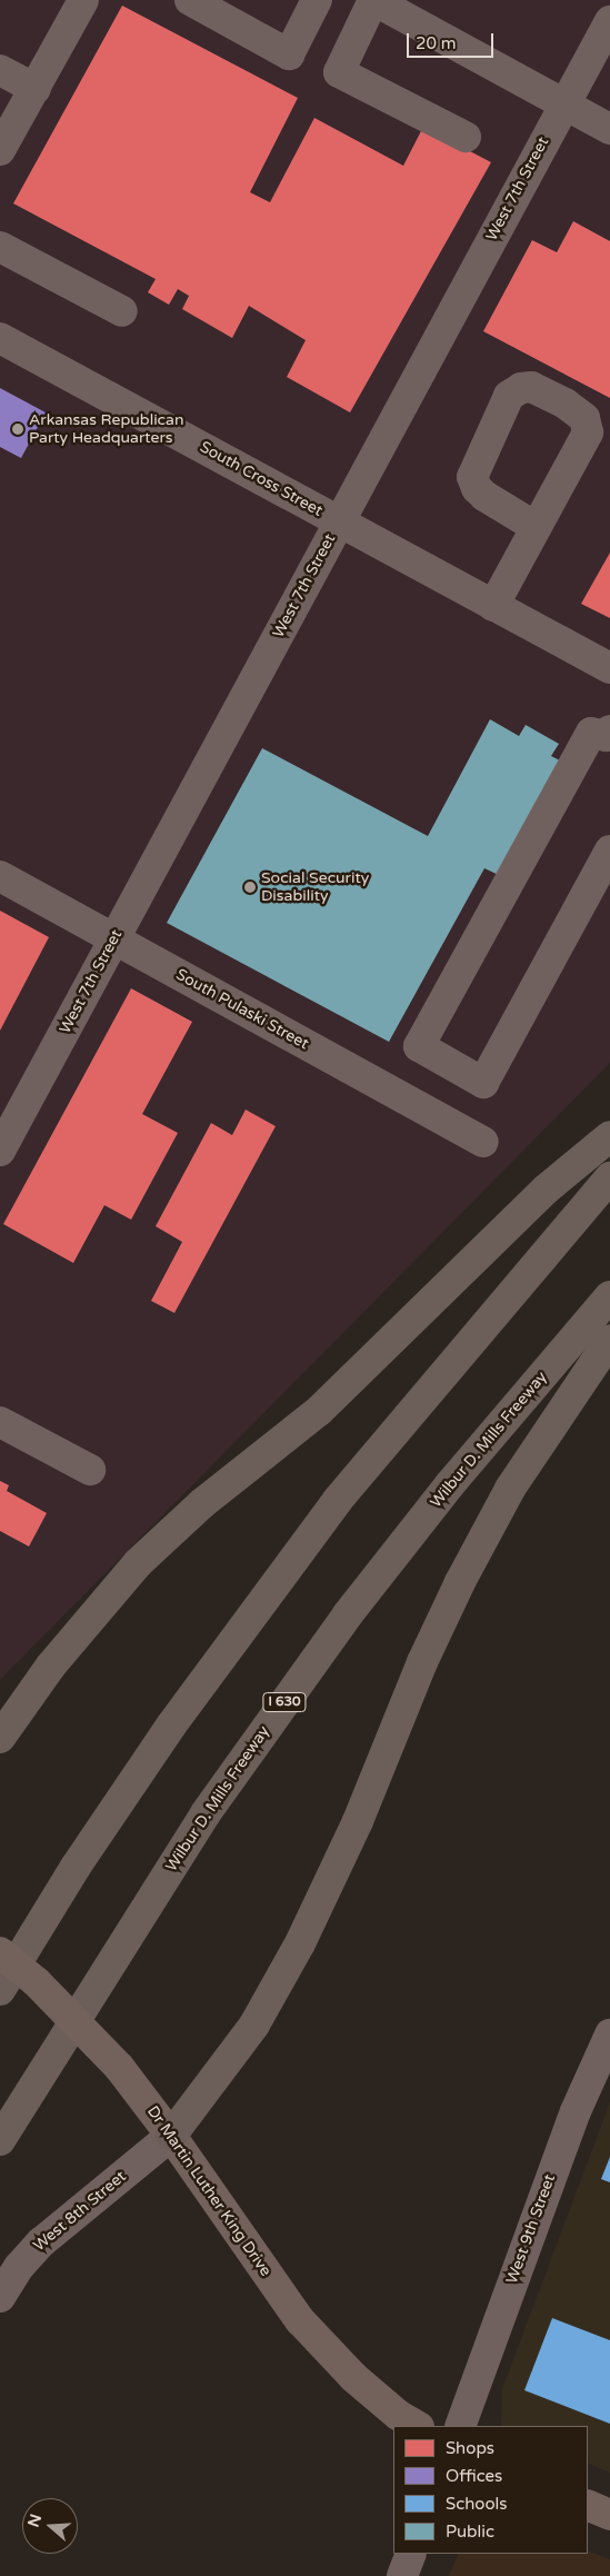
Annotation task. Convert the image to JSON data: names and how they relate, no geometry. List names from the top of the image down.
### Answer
{
  "streets": {
    "highway": ["Wilbur D. Mills Freeway", "I 630"],
    "main road": ["Dr Martin Luther King Drive"],
    "street": [
      "West 7th Street",
      "South Cross Street",
      "South Pulaski Street",
      "West 8th Street",
      "West 9th Street"
    ]
  },
  "crossings": [
    ["West 7th Street", "South Cross Street"],
    ["West 7th Street", "South Pulaski Street"],
    ["Dr Martin Luther King Drive", "West 8th Street"]
  ],
  "places": ["Arkansas Republican Party Headquarters", "Social Security Disability"],
  "legend": [
    "Shops",
    "Offices",
    "Schools",
    "Public"
  ],
  "scale_bar": "20 m",
  "north": "left"
}
